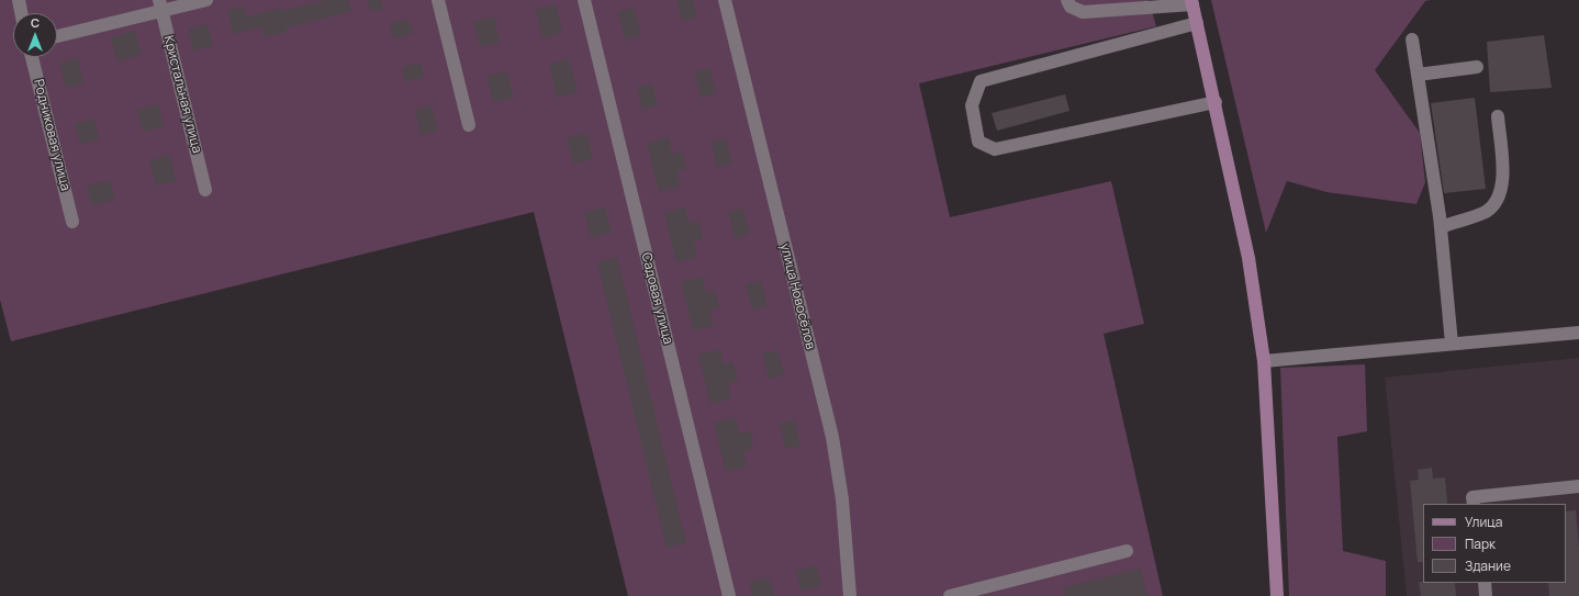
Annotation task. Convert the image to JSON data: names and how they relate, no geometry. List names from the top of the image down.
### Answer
{
  "streets": {
    "street": [
      "Кристальная улица",
      "Родниковая улица",
      "улица Новосёлов",
      "Садовая улица"
    ]
  },
  "legend": ["Улица", "Парк", "Здание"],
  "north": "top"
}
